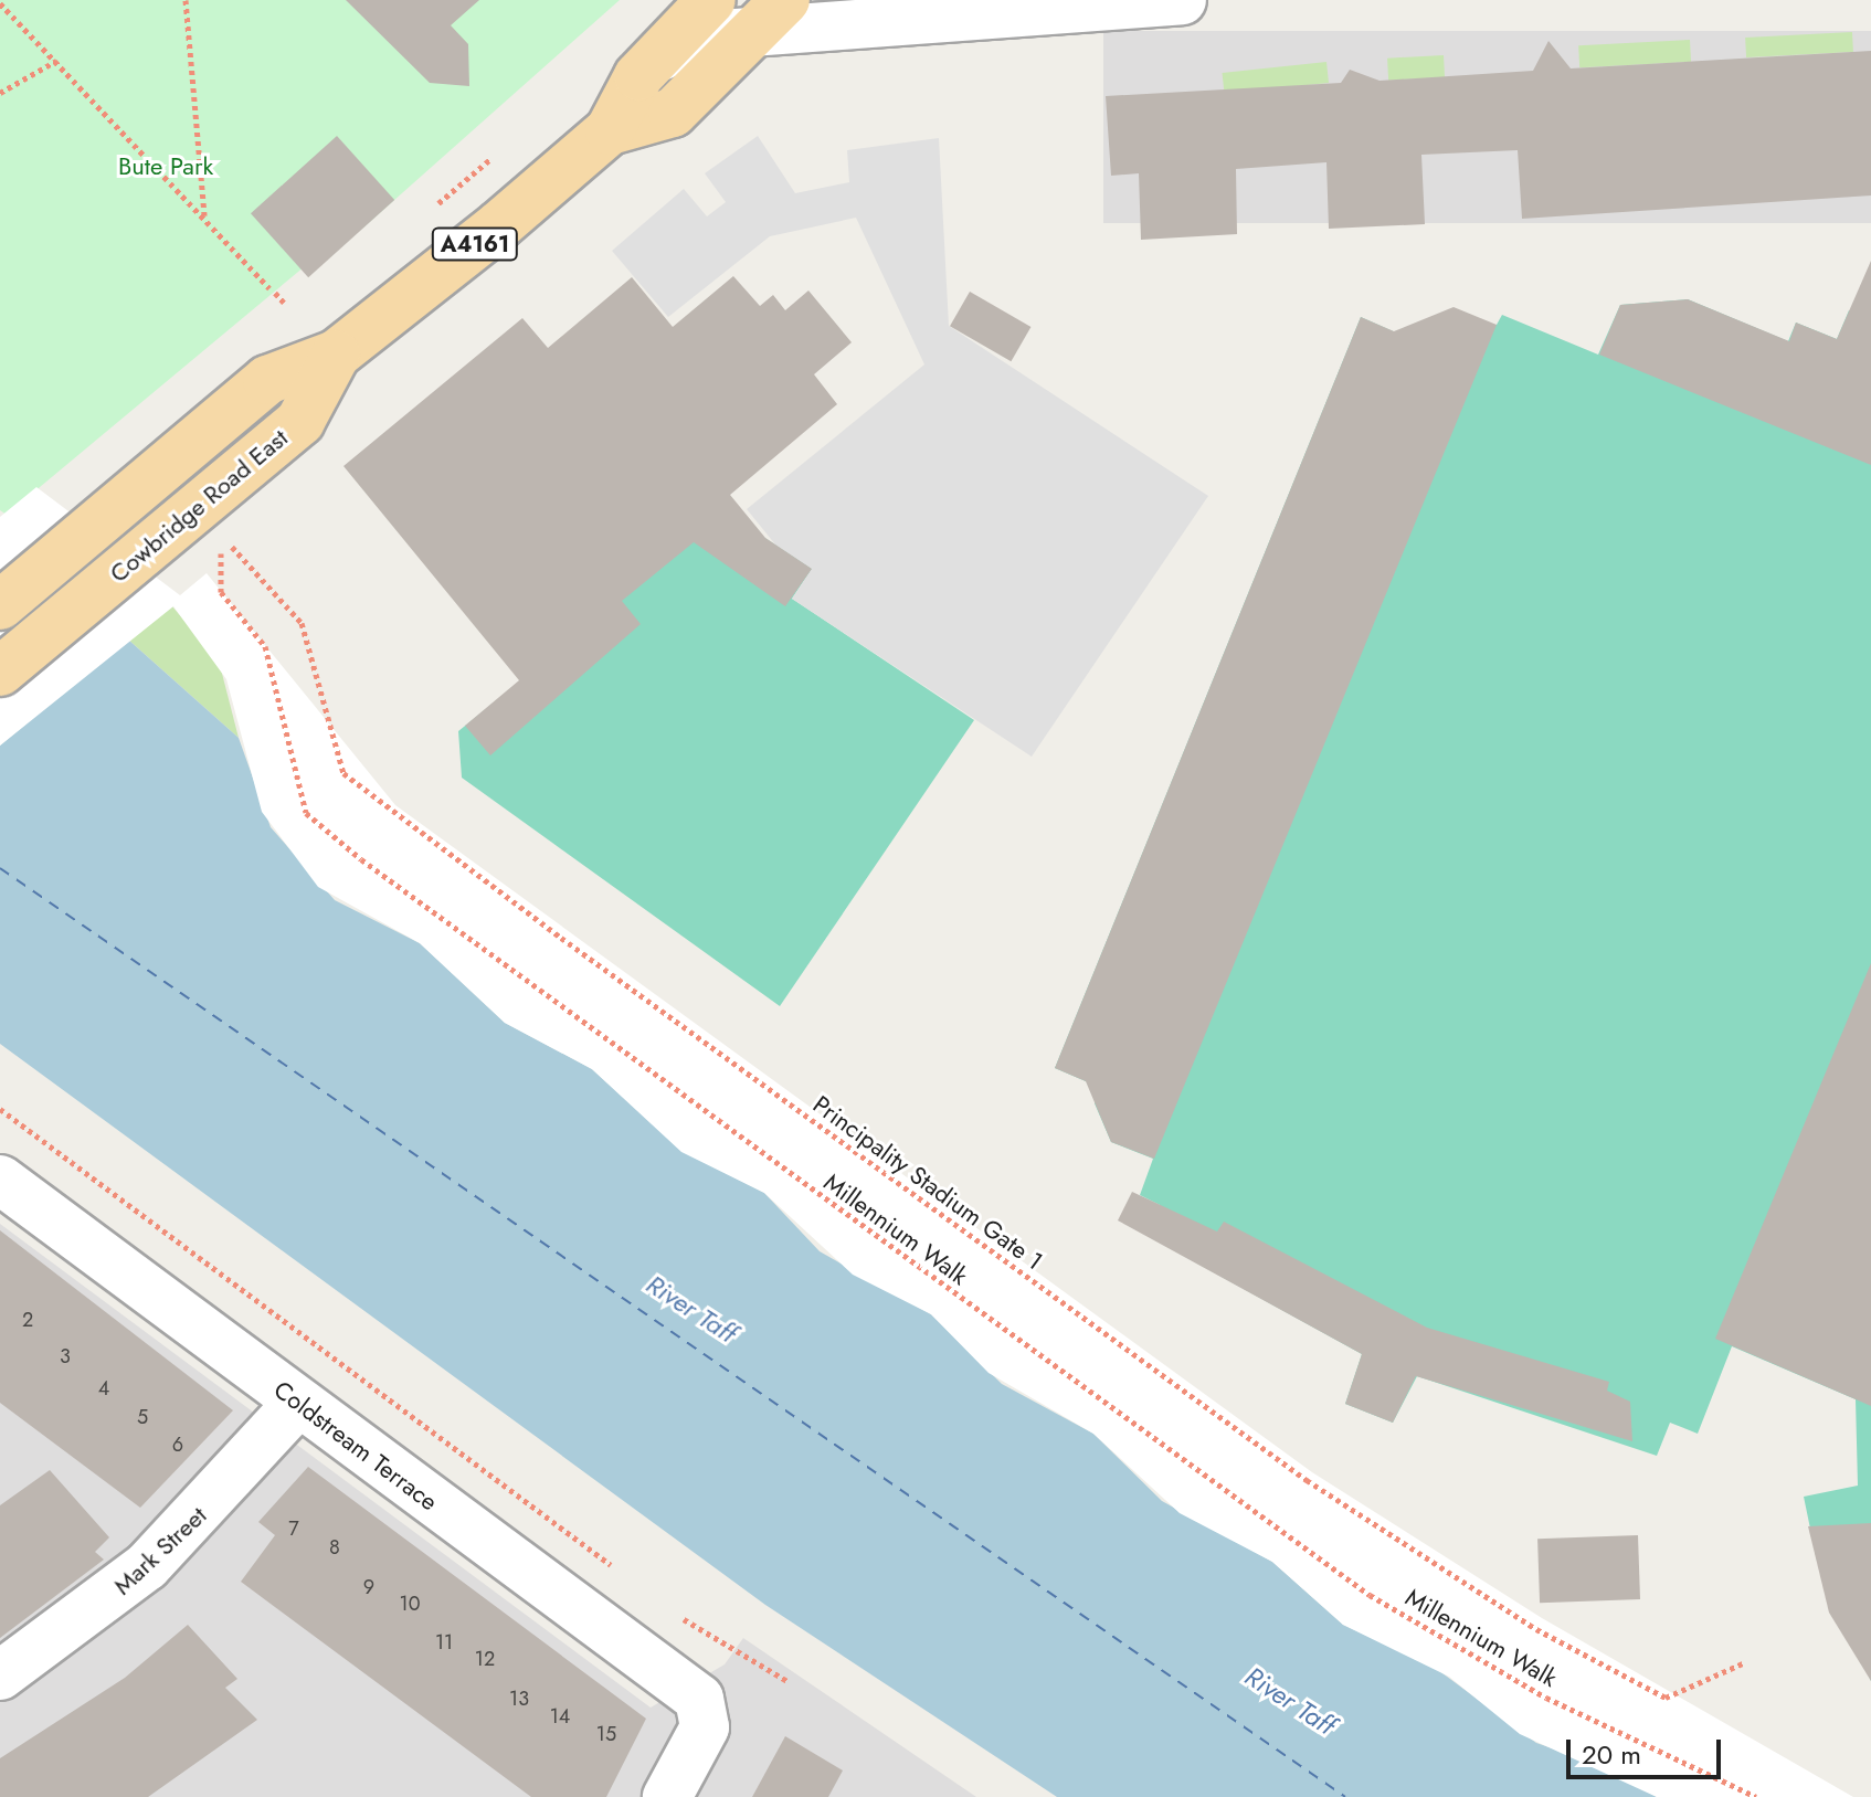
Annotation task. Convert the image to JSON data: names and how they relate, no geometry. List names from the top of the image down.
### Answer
{
  "streets": {
    "main road": ["A4161", "Cowbridge Road East"],
    "street": ["Coldstream Terrace", "Mark Street"],
    "path": ["Principality Stadium Gate 1", "Millennium Walk"]
  },
  "crossings": [
    ["A4161", "Cowbridge Road East"],
    ["Principality Stadium Gate 1", "Millennium Walk"],
    ["Coldstream Terrace", "Mark Street"]
  ],
  "water": ["River Taff"],
  "parks": ["Bute Park"],
  "house_numbers": [
    "2",
    "3",
    "4",
    "5",
    "6",
    "7",
    "8",
    "9",
    "10",
    "11",
    "12",
    "13",
    "14",
    "15"
  ],
  "scale_bar": "20 m"
}
